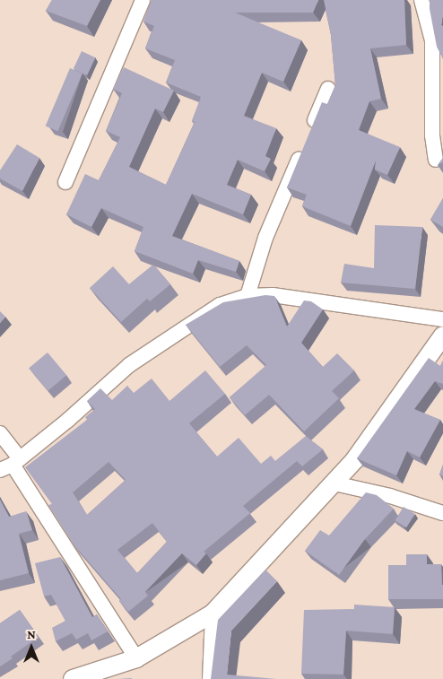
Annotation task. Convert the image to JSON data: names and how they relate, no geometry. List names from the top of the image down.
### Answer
{
  "north": "top"
}
